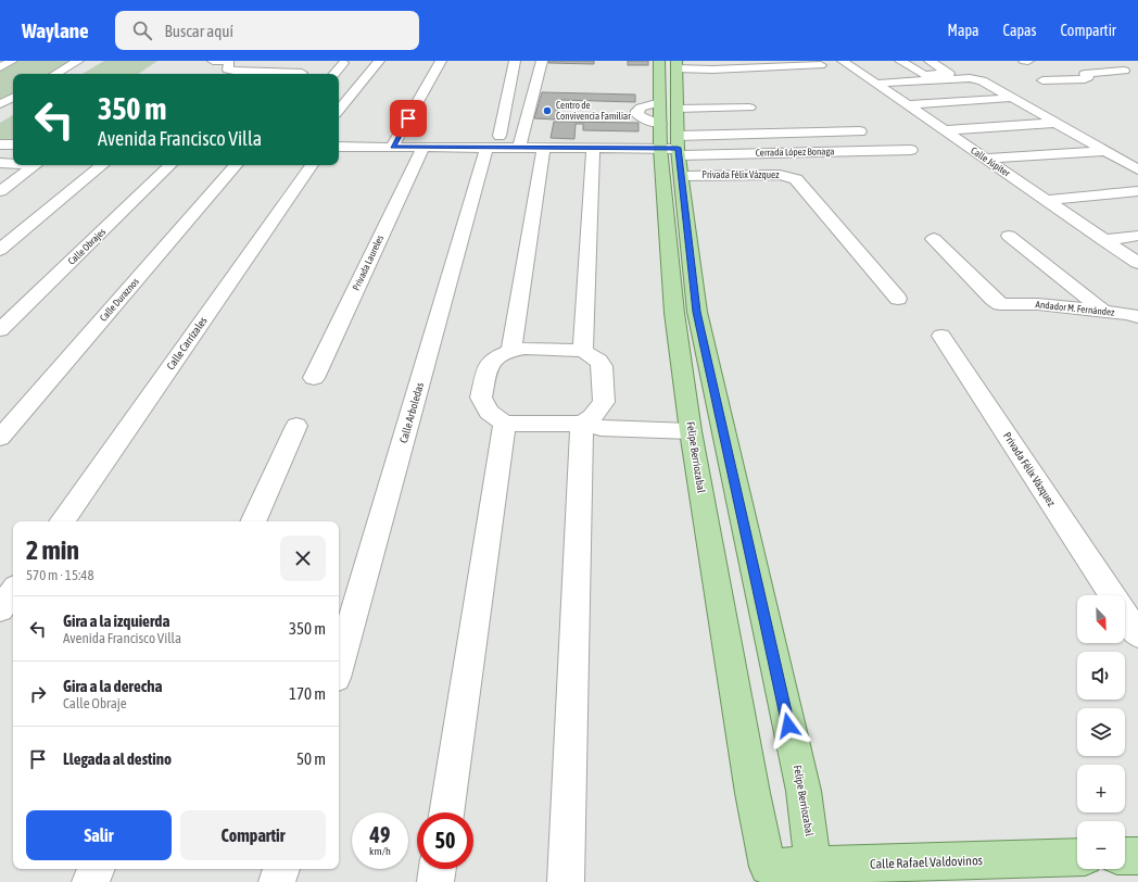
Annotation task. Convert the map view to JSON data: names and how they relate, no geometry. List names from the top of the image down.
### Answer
{
  "streets": {
    "main road": ["Felipe Berriozabal", "Calle Rafael Valdovinos"],
    "street": [
      "Cerrada López Bonaga",
      "Calle Júpiter",
      "Privada Félix Vázquez",
      "Calle Obrajes",
      "Privada Laureles",
      "Calle Duraznos",
      "Andador M. Fernández",
      "Calle Carrizales",
      "Calle Arboledas"
    ]
  },
  "crossings": [
    ["Cerrada López Bonaga", "Privada Félix Vázquez"],
    ["Cerrada López Bonaga", "Felipe Berriozabal"],
    ["Privada Félix Vázquez", "Felipe Berriozabal"],
    ["Felipe Berriozabal", "Calle Rafael Valdovinos"]
  ],
  "places": ["Centro de Convivencia Familiar"],
  "north": "bottom right",
  "page": {
    "header": "Waylane",
    "search": "Buscar aquí",
    "nav": ["Mapa", "Capas", "Compartir"],
    "turn": ["350 m", "Avenida Francisco Villa"],
    "heading": ["2 min", "570 m · 15:48"],
    "map_buttons": ["+", "−"],
    "list": [
      {
        "name": "Gira a la izquierda",
        "note": "Avenida Francisco Villa",
        "value": "350 m"
      },
      {
        "name": "Gira a la derecha",
        "note": "Calle Obraje",
        "value": "170 m"
      },
      {
        "name": "Llegada al destino",
        "value": "50 m"
      }
    ],
    "buttons": ["Salir", "Compartir"],
    "speed": "49 km/h",
    "limit": "50"
  }
}
